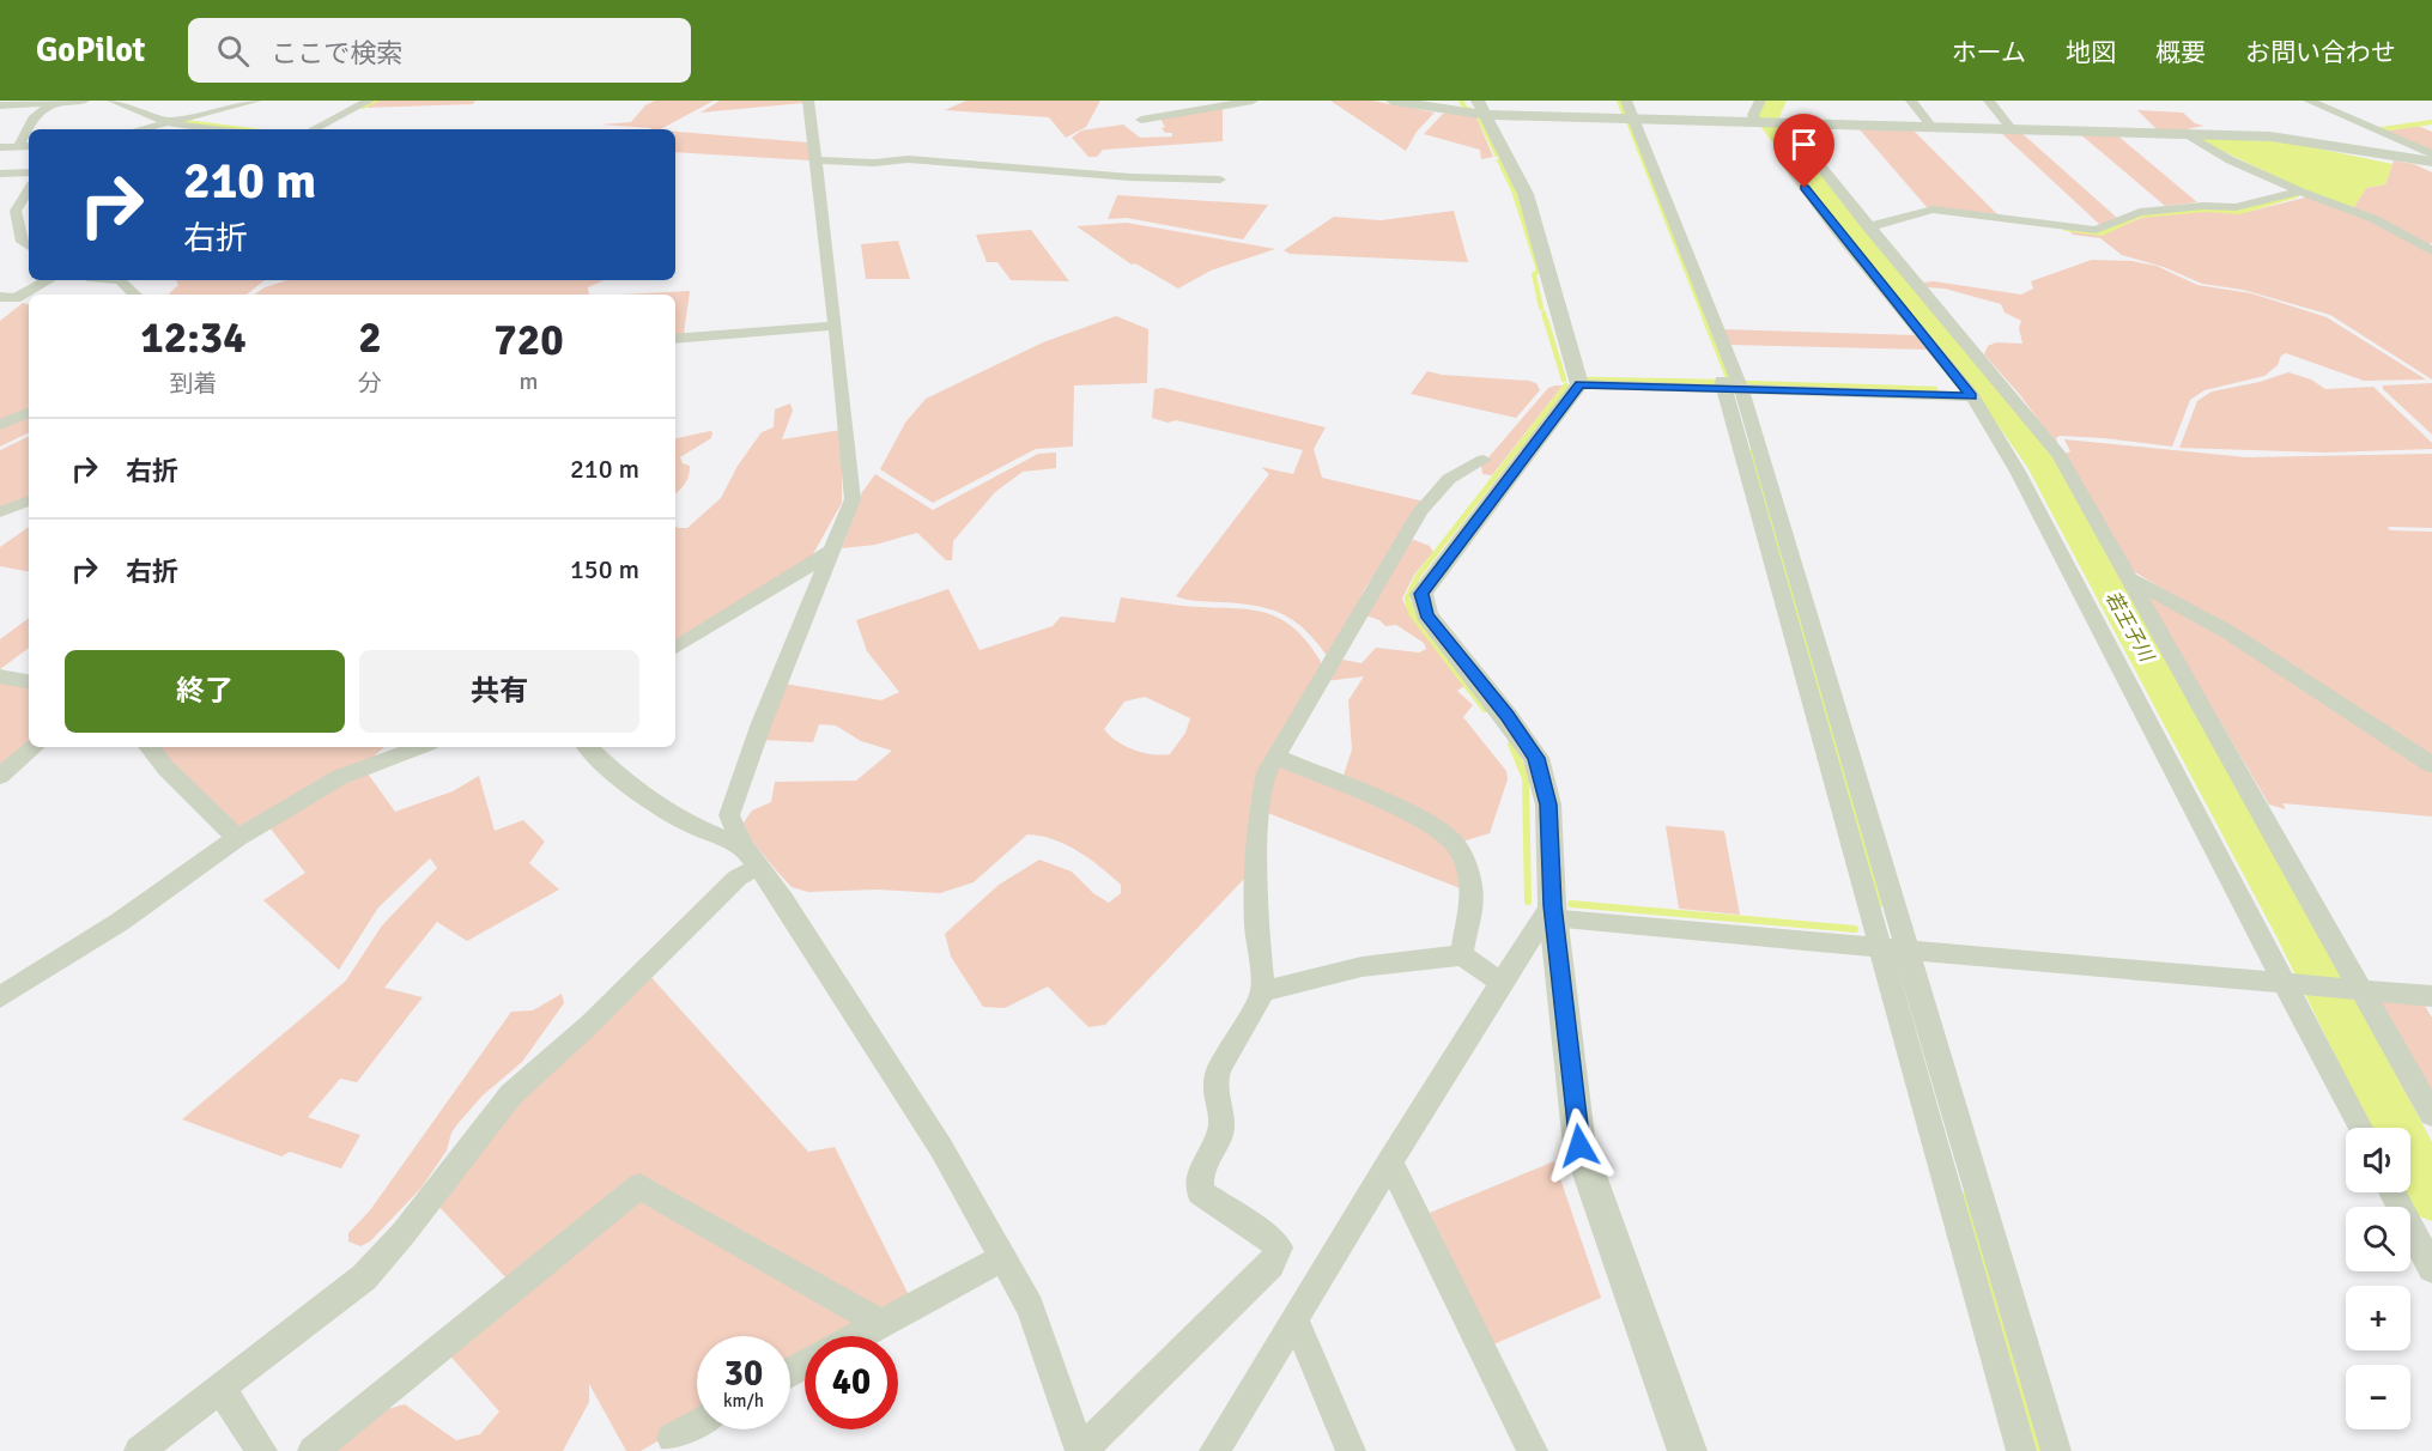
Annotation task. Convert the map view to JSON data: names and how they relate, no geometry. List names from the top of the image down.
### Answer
{
  "water": ["若王子川"],
  "page": {
    "header": "GoPilot",
    "search": "ここで検索",
    "nav": [
      "ホーム",
      "地図",
      "概要",
      "お問い合わせ"
    ],
    "turn": ["210 m", "右折"],
    "eta": [
      "12:34",
      "到着",
      "2",
      "分",
      "720",
      "m"
    ],
    "list": [
      {
        "name": "右折",
        "value": "210 m"
      },
      {
        "name": "右折",
        "value": "150 m"
      }
    ],
    "buttons": ["終了", "共有"],
    "map_buttons": ["+", "−"],
    "speed": "30 km/h",
    "limit": "40"
  }
}
